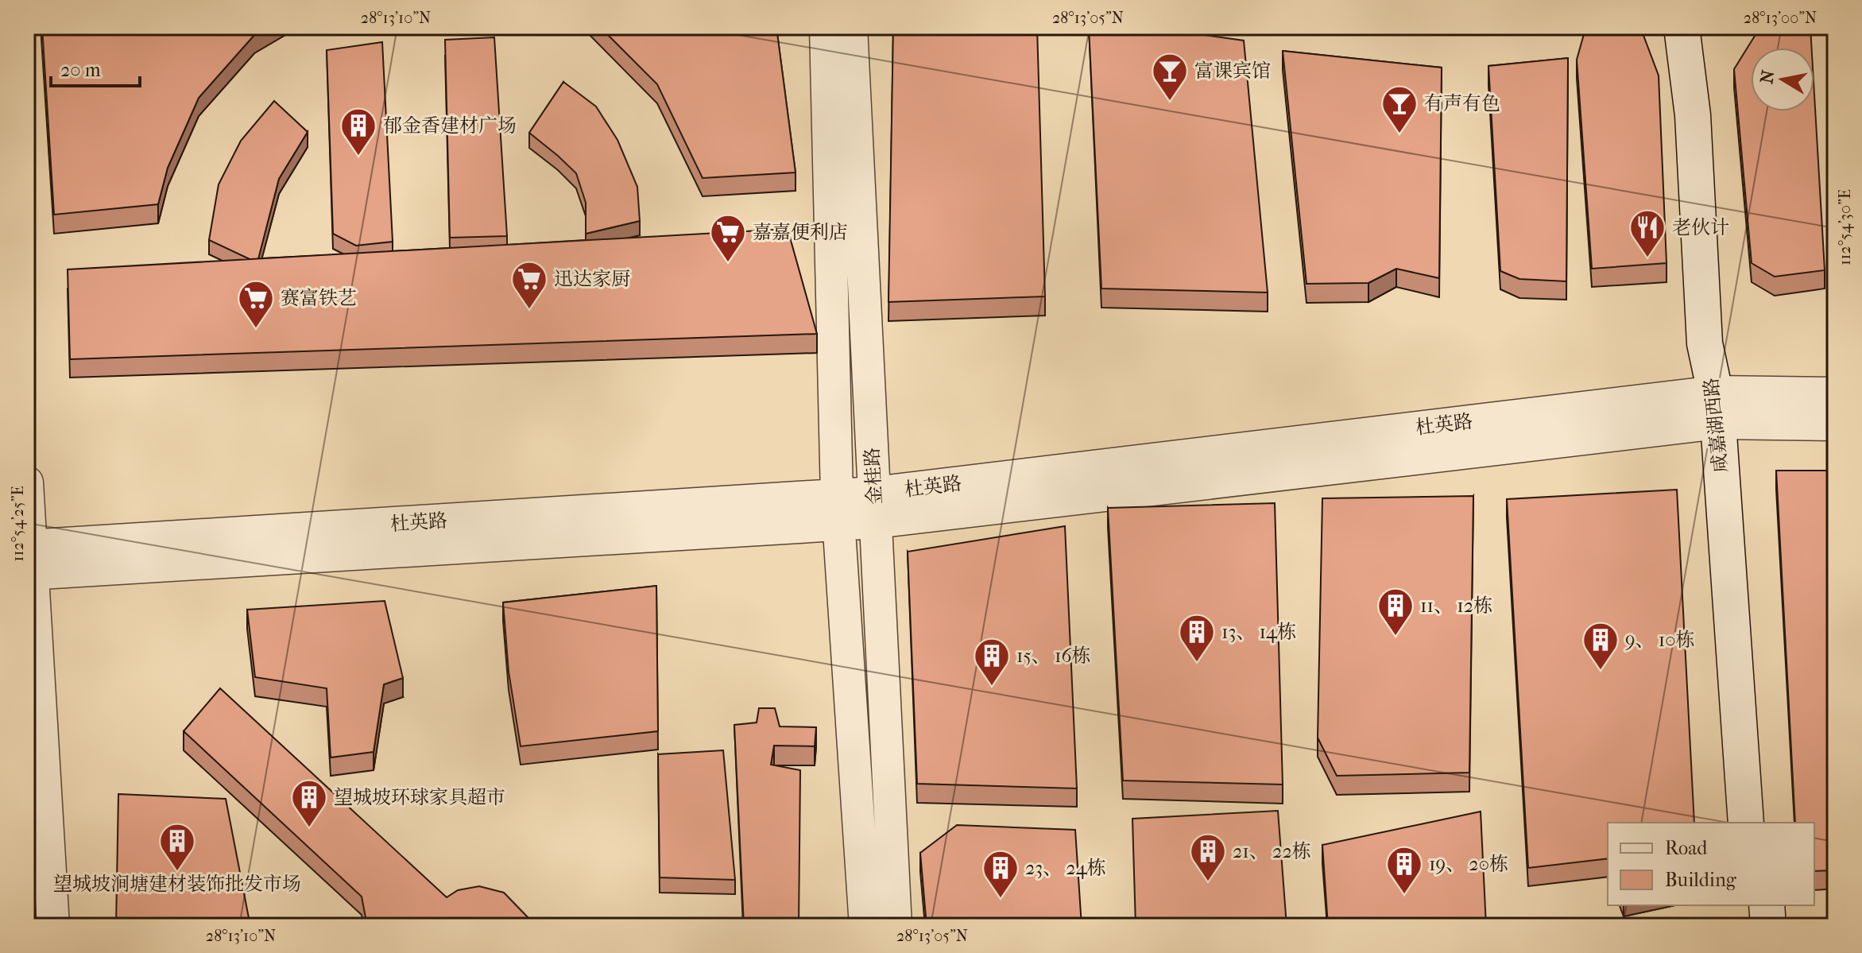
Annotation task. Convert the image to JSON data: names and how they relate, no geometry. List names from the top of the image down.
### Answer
{
  "streets": {
    "main road": ["咸嘉湖西路"],
    "street": ["杜英路", "金桂路"]
  },
  "crossings": [
    ["杜英路", "咸嘉湖西路"],
    ["杜英路", "金桂路"]
  ],
  "places": {
    "bar": ["富课宾馆", "有声有色"],
    "building": [
      "郁金香建材广场",
      "11、 12栋",
      "13、 14栋",
      "9、 10栋",
      "15、 16栋",
      "望城坡环球家具超市",
      "望城坡涧塘建材装饰批发市场",
      "21、 22栋",
      "19、 20栋",
      "23、 24栋"
    ],
    "restaurant": ["老伙计"],
    "supermarket": ["嘉嘉便利店", "迅达家厨", "赛富铁艺"]
  },
  "legend": ["Road", "Building"],
  "scale_bar": "20 m",
  "north": "left",
  "coordinates": [
    "28°13'10\"N",
    "28°13'05\"N",
    "28°13'00\"N",
    "112°54'30\"E",
    "112°54'25\"E"
  ]
}
